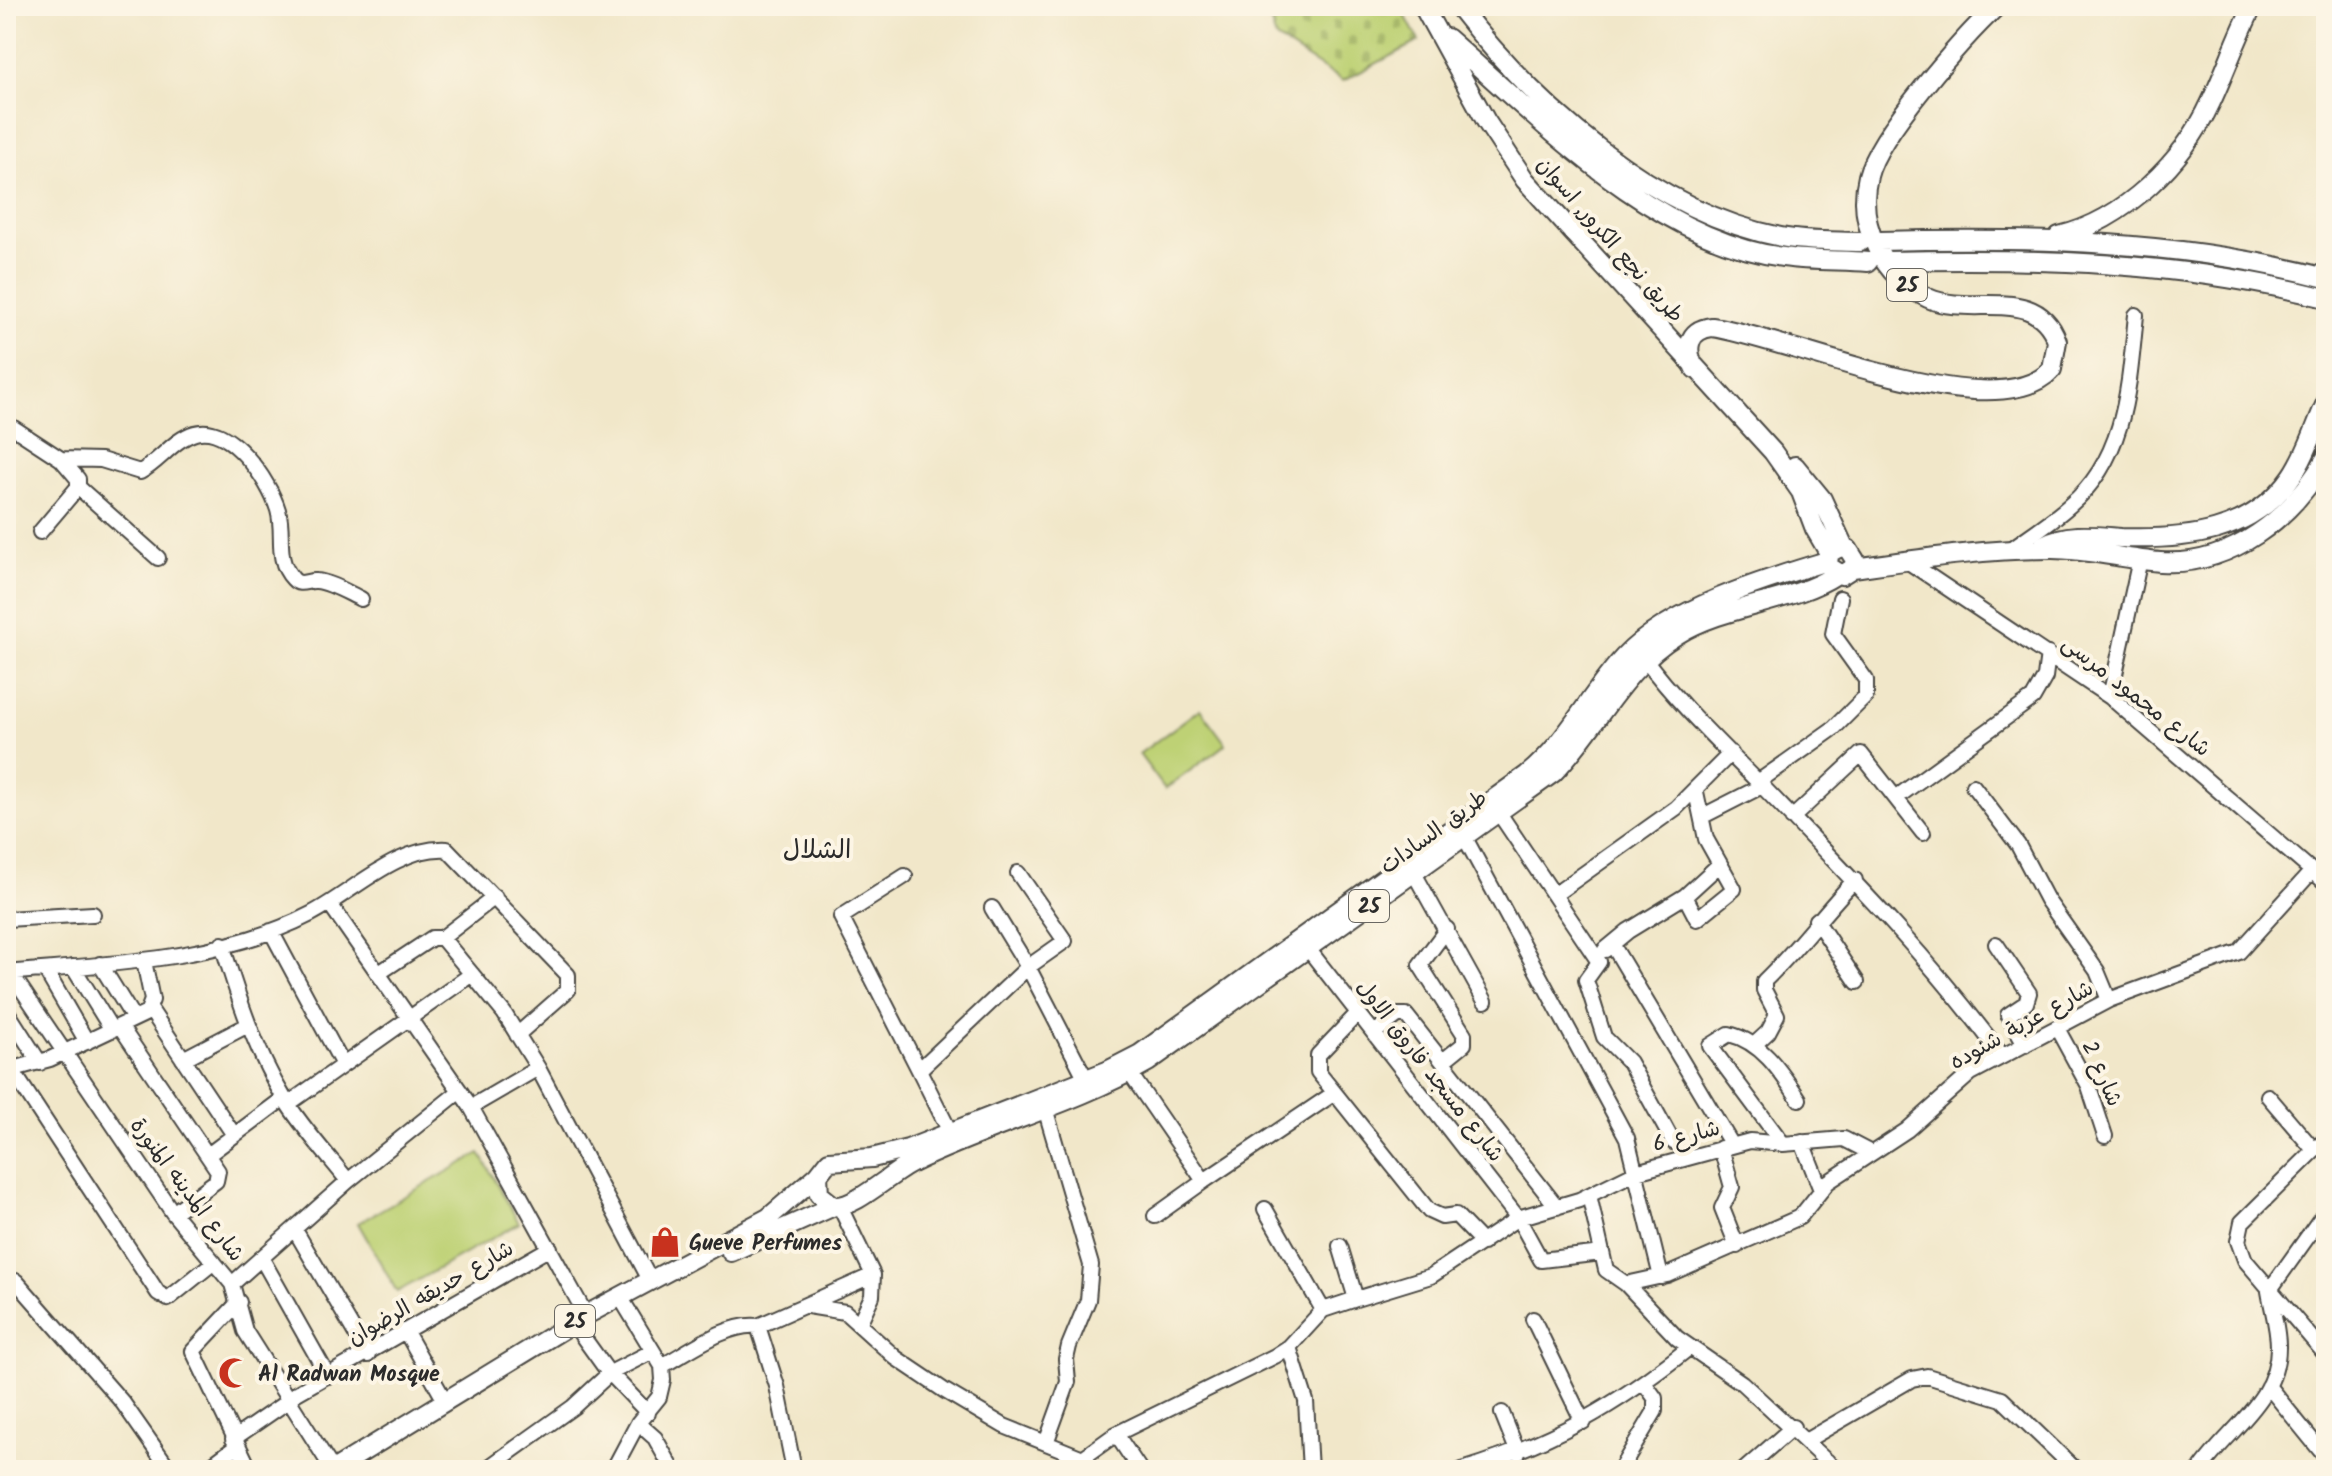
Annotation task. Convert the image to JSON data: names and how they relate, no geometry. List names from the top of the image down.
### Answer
{
  "streets": {
    "main road": ["طريق نجع الكرور, اسوان", "25", "طريق السادات"],
    "street": [
      "شارع محمود مرسى",
      "شارع عزبة شنوده",
      "شارع مسجد فاروق الاول",
      "شارع 2",
      "شارع 6",
      "شارع المدينه المنورة",
      "شارع حديقه الرضوان"
    ]
  },
  "crossings": [
    ["طريق نجع الكرور, اسوان", "25"],
    ["طريق نجع الكرور, اسوان", "طريق السادات"],
    ["25", "شارع محمود مرسى"],
    ["25", "طريق السادات"],
    ["25", "شارع المدينه المنورة"],
    ["شارع محمود مرسى", "شارع عزبة شنوده"],
    ["طريق السادات", "شارع مسجد فاروق الاول"],
    ["شارع عزبة شنوده", "شارع 2"],
    ["شارع عزبة شنوده", "شارع 6"],
    ["شارع مسجد فاروق الاول", "شارع 6"],
    ["شارع المدينه المنورة", "شارع حديقه الرضوان"]
  ],
  "districts": ["الشلال"],
  "places": {
    "shop": ["Gueve Perfumes"],
    "mosque": ["Al Radwan Mosque"]
  }
}
